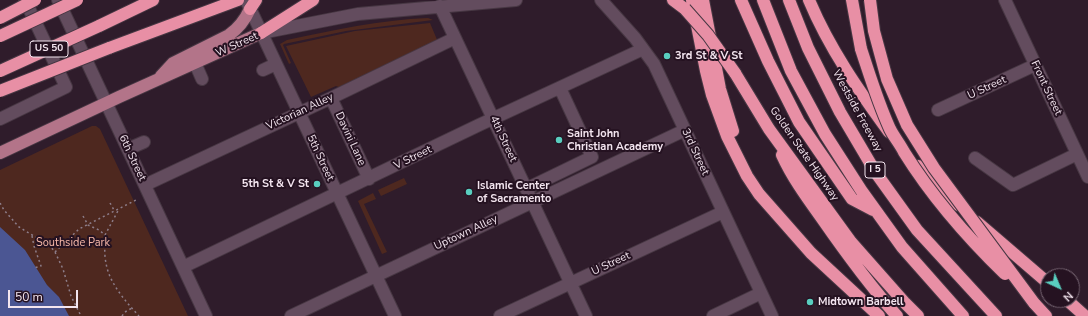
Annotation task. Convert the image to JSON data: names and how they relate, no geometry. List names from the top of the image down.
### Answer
{
  "streets": {
    "highway": [
      "US 50",
      "Westside Freeway",
      "Golden State Highway",
      "I 5"
    ],
    "main road": ["W Street"],
    "street": [
      "U Street",
      "Front Street",
      "Victorian Alley",
      "Davini Lane",
      "4th Street",
      "3rd Street",
      "6th Street",
      "5th Street",
      "V Street",
      "Uptown Alley"
    ]
  },
  "crossings": [
    ["W Street", "4th Street"],
    ["W Street", "6th Street"],
    ["W Street", "5th Street"],
    ["U Street", "Front Street"],
    ["U Street", "4th Street"],
    ["U Street", "3rd Street"],
    ["Victorian Alley", "Davini Lane"],
    ["Victorian Alley", "4th Street"],
    ["Victorian Alley", "6th Street"],
    ["Victorian Alley", "5th Street"],
    ["Davini Lane", "V Street"],
    ["4th Street", "V Street"],
    ["4th Street", "Uptown Alley"],
    ["3rd Street", "V Street"],
    ["3rd Street", "Uptown Alley"],
    ["6th Street", "V Street"],
    ["5th Street", "V Street"],
    ["5th Street", "Uptown Alley"]
  ],
  "parks": ["Southside Park"],
  "places": [
    "3rd St & V St",
    "Saint John Christian Academy",
    "5th St & V St",
    "Islamic Center of Sacramento",
    "Midtown Barbell"
  ],
  "scale_bar": "50 m",
  "north": "bottom right"
}
